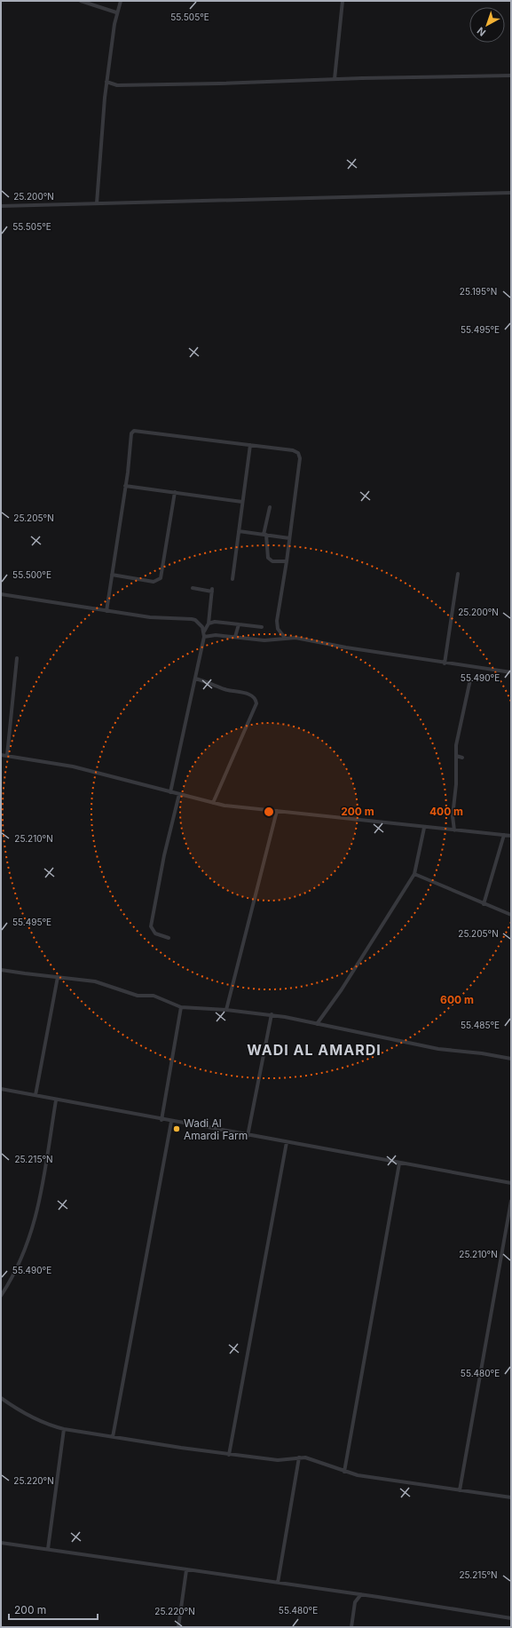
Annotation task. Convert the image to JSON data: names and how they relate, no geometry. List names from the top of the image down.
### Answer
{
  "districts": ["WADI AL AMARDI"],
  "places": ["Wadi Al Amardi Farm"],
  "scale_bar": "200 m",
  "north": "bottom left",
  "coordinates": [
    "55.505°E",
    "25.200°N",
    "25.195°N",
    "55.495°E",
    "25.205°N",
    "55.500°E",
    "55.490°E",
    "25.210°N",
    "55.485°E",
    "25.215°N",
    "55.480°E",
    "25.220°N"
  ],
  "rings": ["200 m", "400 m", "600 m"]
}
